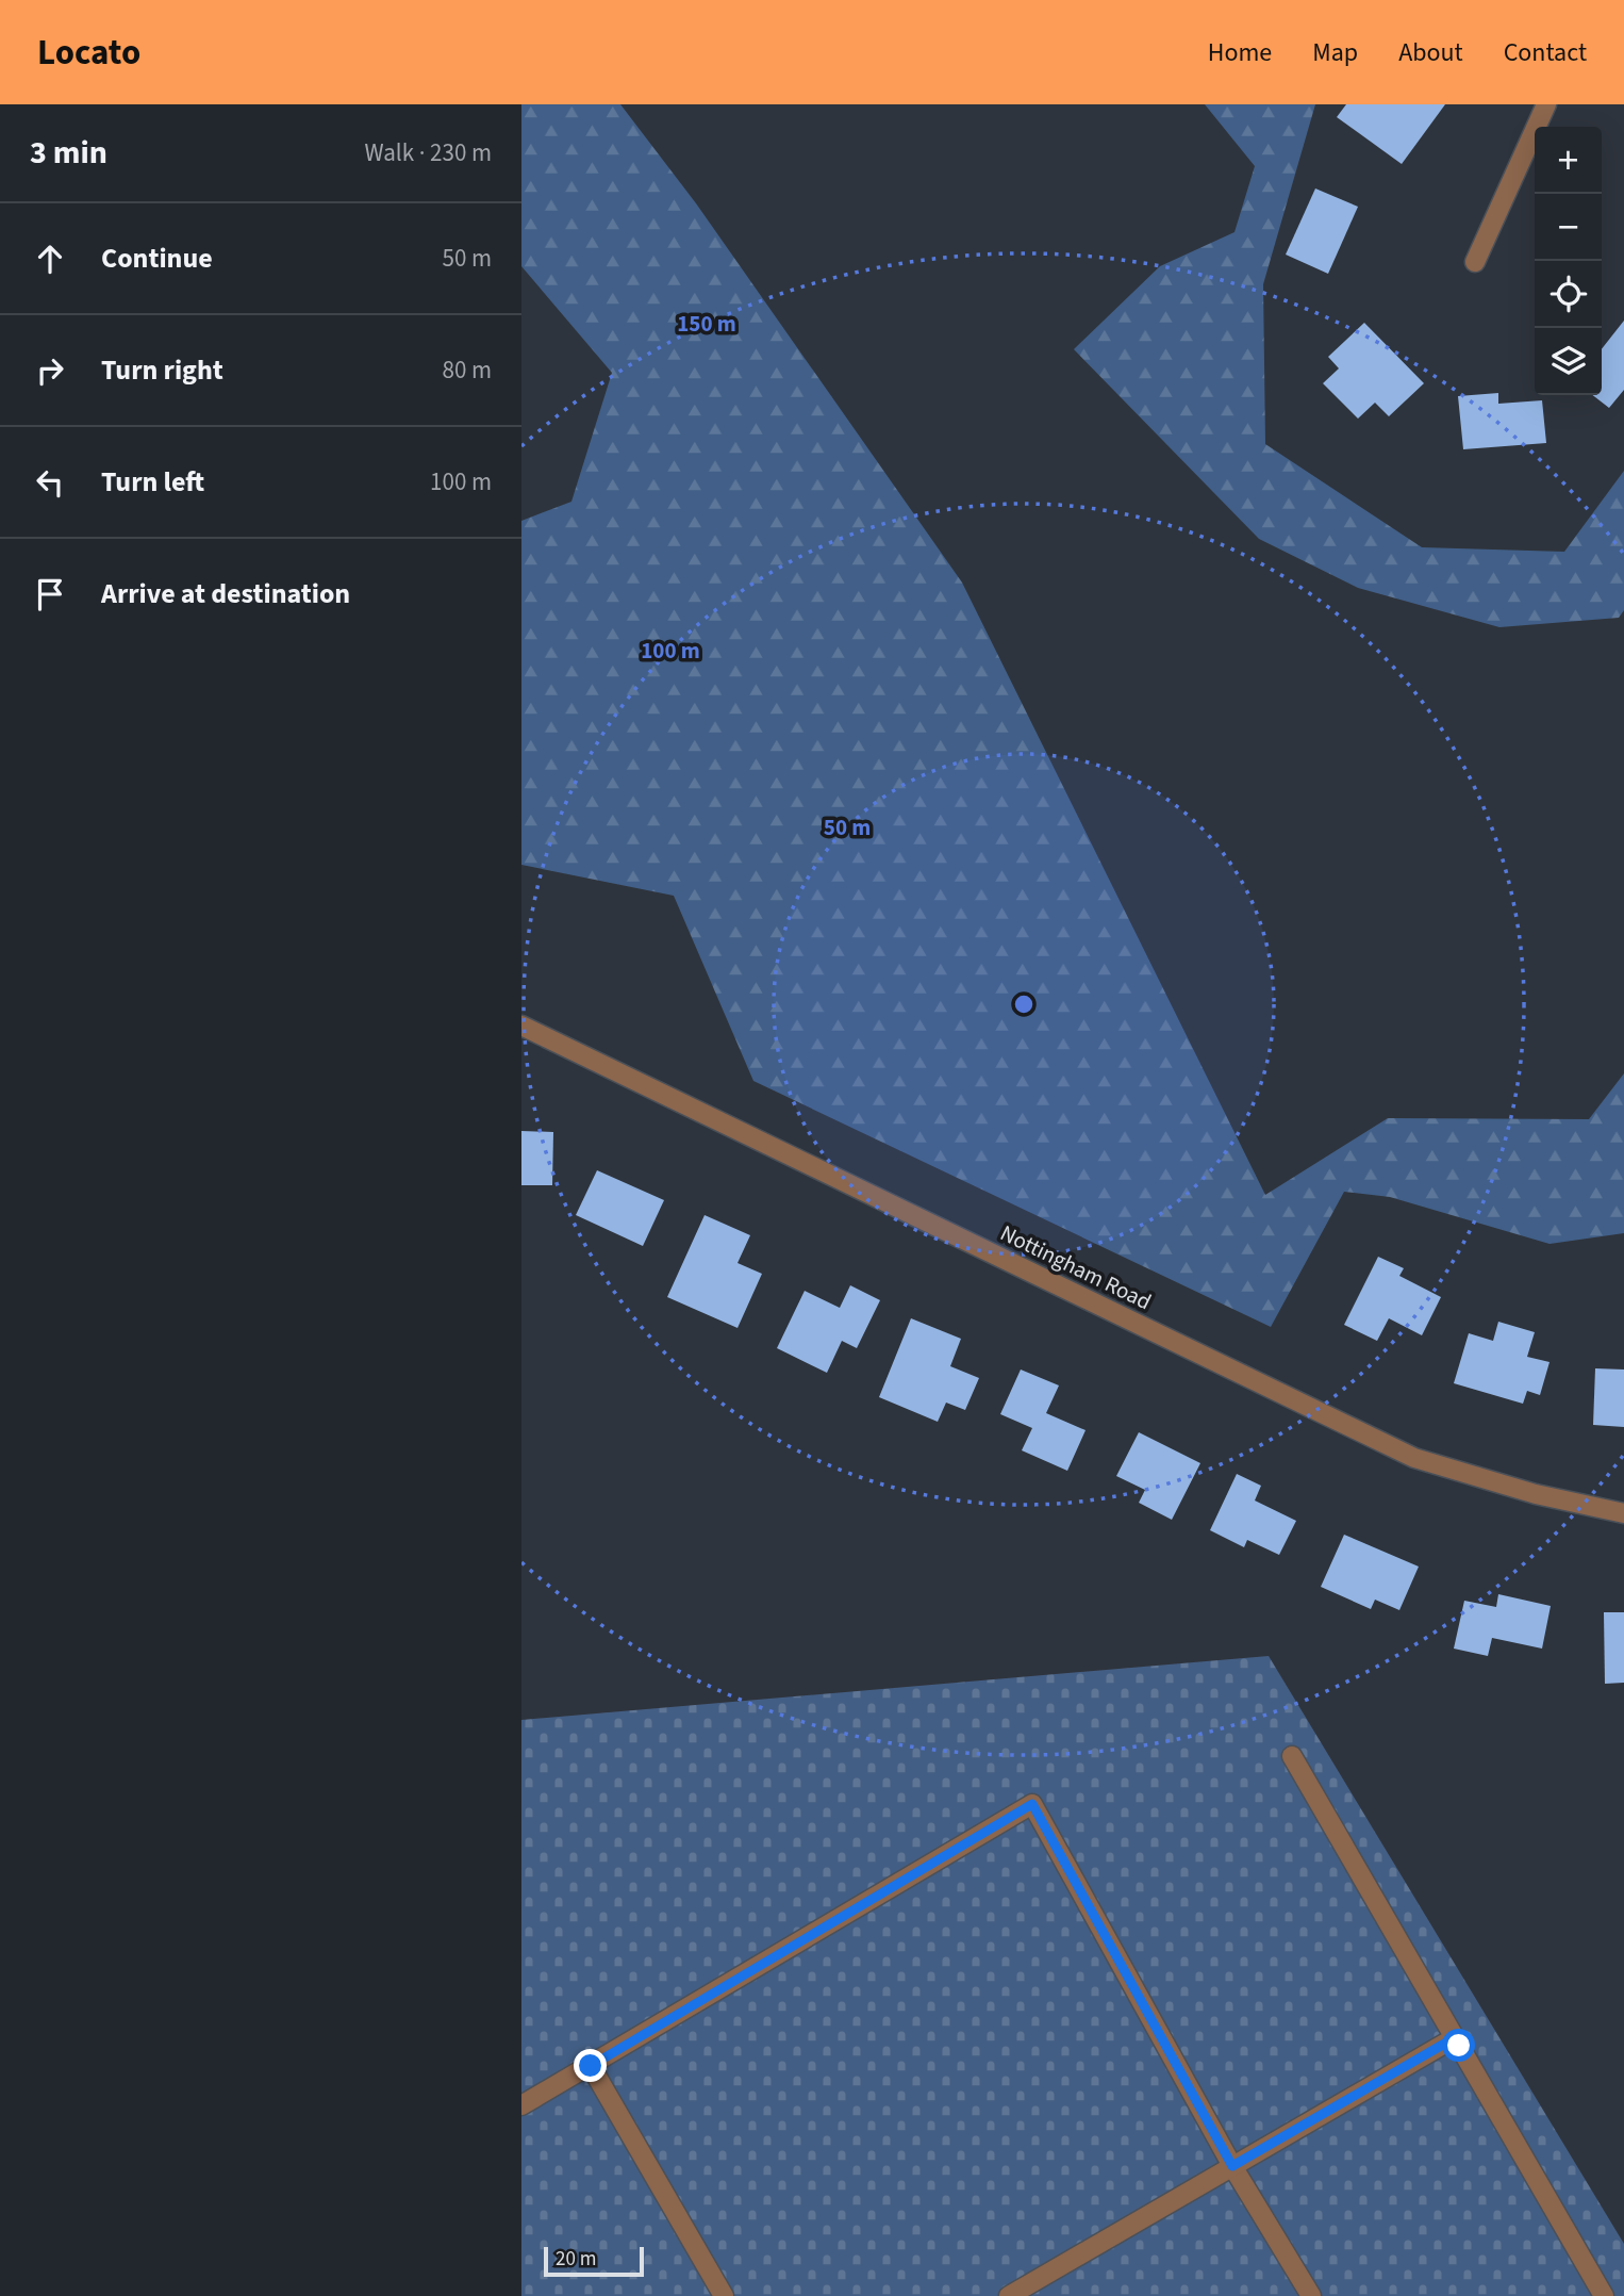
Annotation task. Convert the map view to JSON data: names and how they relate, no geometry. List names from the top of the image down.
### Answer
{
  "streets": {
    "street": ["Nottingham Road"]
  },
  "scale_bar": "20 m",
  "page": {
    "header": "Locato",
    "nav": [
      "Home",
      "Map",
      "About",
      "Contact"
    ],
    "heading": ["3 min", "Walk · 230 m"],
    "map_buttons": ["+", "−"],
    "list": [
      ["Continue", "50 m"],
      ["Turn right", "80 m"],
      ["Turn left", "100 m"],
      "Arrive at destination"
    ],
    "scale": "20 m"
  },
  "rings": ["150 m", "100 m", "50 m"]
}
